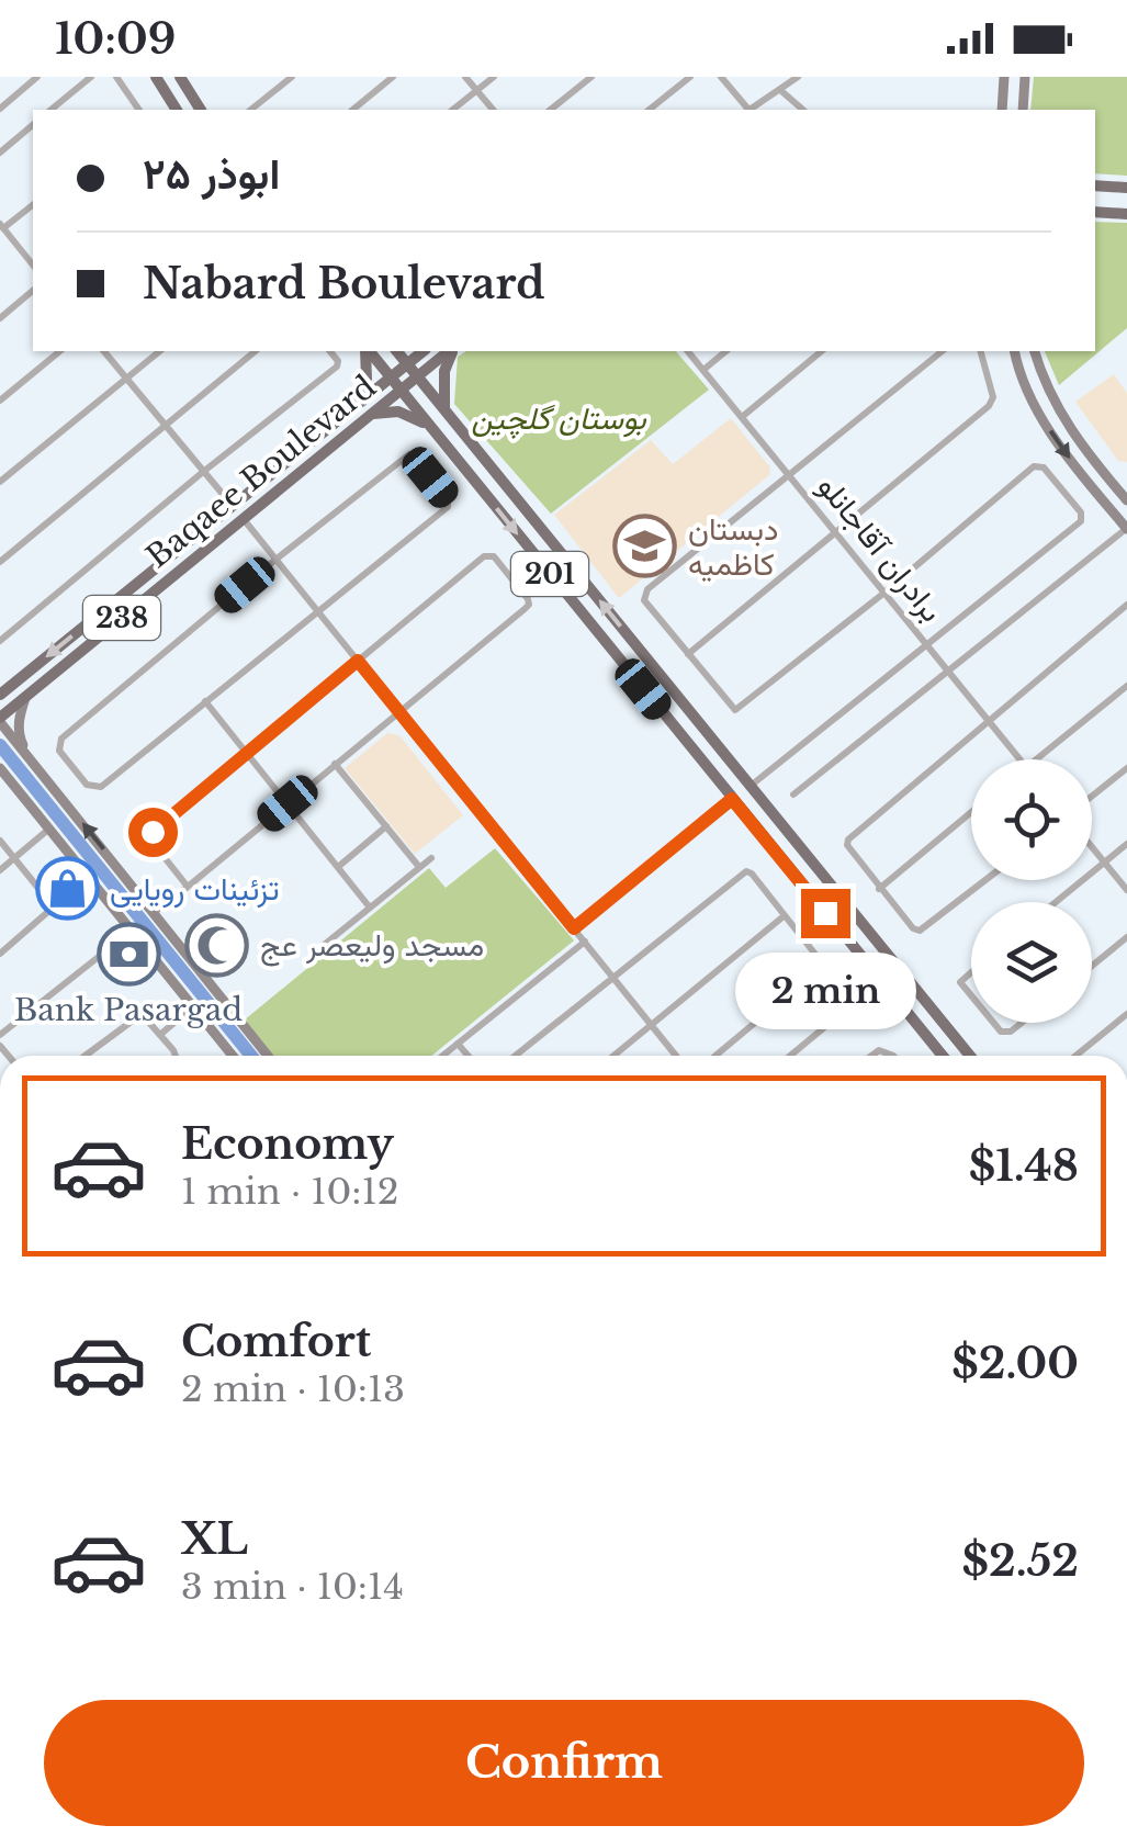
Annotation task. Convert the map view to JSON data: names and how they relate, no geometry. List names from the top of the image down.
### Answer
{
  "streets": {
    "main road": ["Baqaee Boulevard", "201", "238"],
    "street": ["برادران آقاجانلو"]
  },
  "crossings": [
    ["Baqaee Boulevard", "201"],
    ["Baqaee Boulevard", "238"]
  ],
  "parks": ["بوستان گلچین"],
  "places": {
    "school or university": ["دبستان کاظمیه"],
    "shop": ["تزئینات رویایی"],
    "mosque": ["مسجد ولیعصر عج"],
    "bank": ["Bank Pasargad"]
  },
  "page": {
    "status": "10:09",
    "banner": ["ابوذر ۲۵", "Nabard Boulevard"],
    "bubble": "2 min",
    "list": [
      {
        "name": "Economy",
        "note": "1 min · 10:12",
        "value": "$1.48"
      },
      {
        "name": "Comfort",
        "note": "2 min · 10:13",
        "value": "$2.00"
      },
      {
        "name": "XL",
        "note": "3 min · 10:14",
        "value": "$2.52"
      }
    ],
    "buttons": "Confirm"
  }
}
